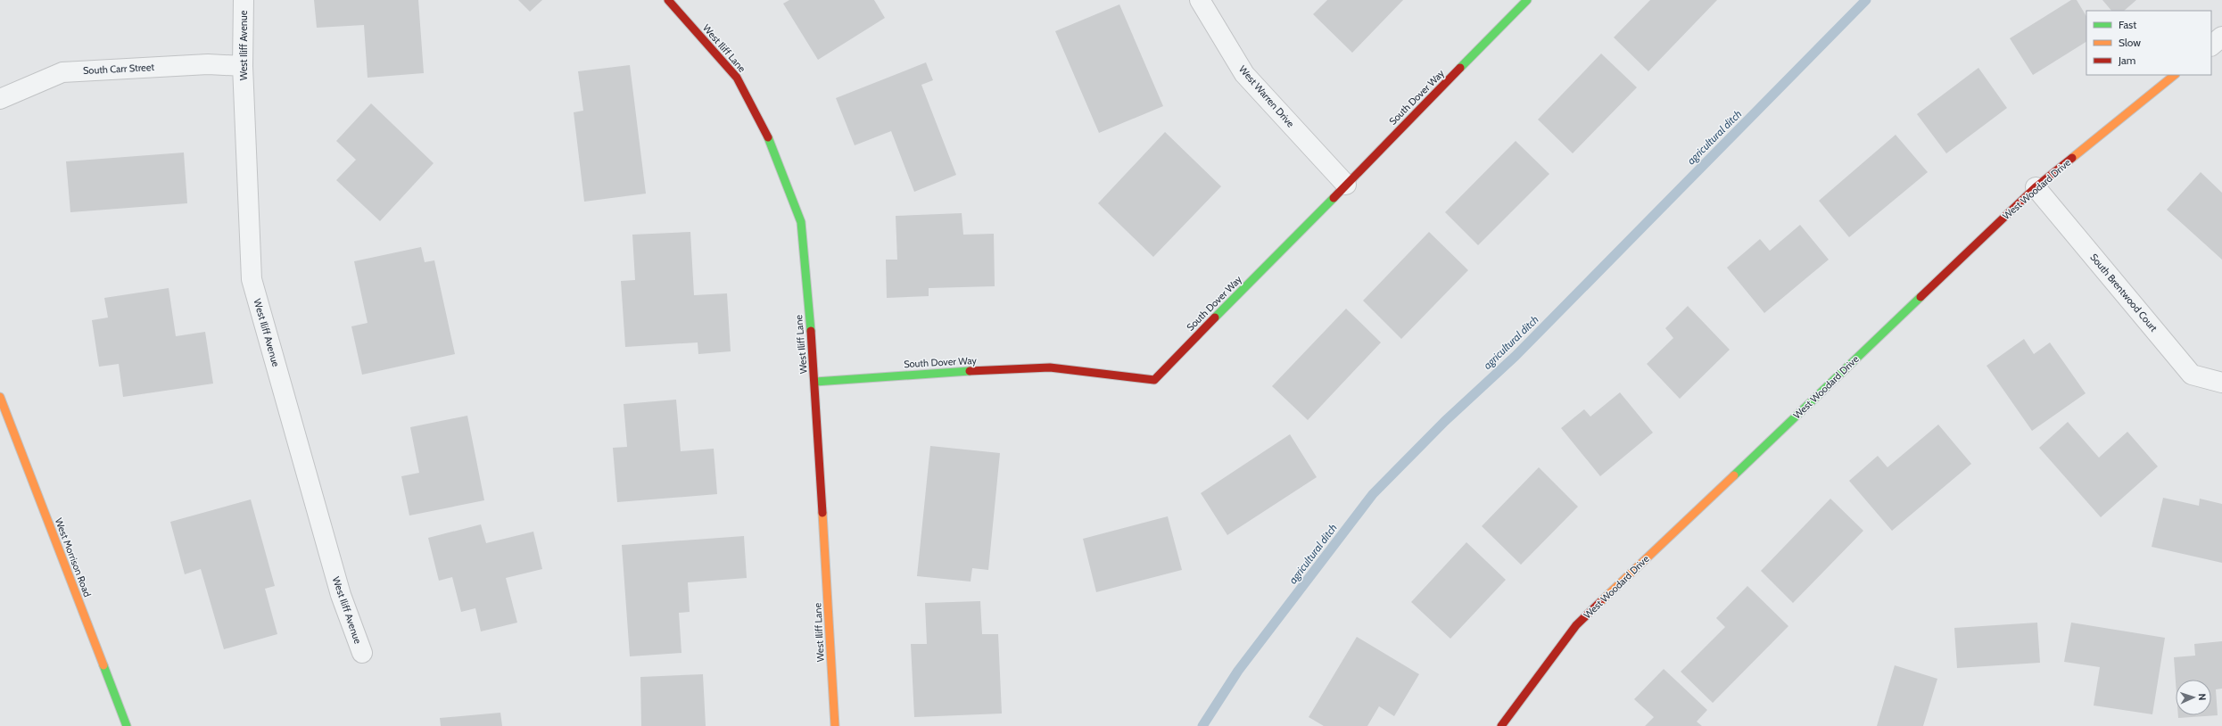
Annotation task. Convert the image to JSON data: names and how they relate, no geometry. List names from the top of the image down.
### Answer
{
  "streets": {
    "street": [
      "West Iliff Avenue",
      "West Iliff Lane",
      "South Carr Street",
      "West Warren Drive",
      "South Dover Way",
      "West Woodard Drive",
      "South Brentwood Court",
      "West Morrison Road"
    ]
  },
  "crossings": [
    ["West Iliff Avenue", "South Carr Street"],
    ["West Iliff Lane", "South Dover Way"],
    ["West Warren Drive", "South Dover Way"],
    ["West Woodard Drive", "South Brentwood Court"]
  ],
  "water": ["agricultural ditch"],
  "legend": ["Fast", "Slow", "Jam"],
  "north": "right"
}
